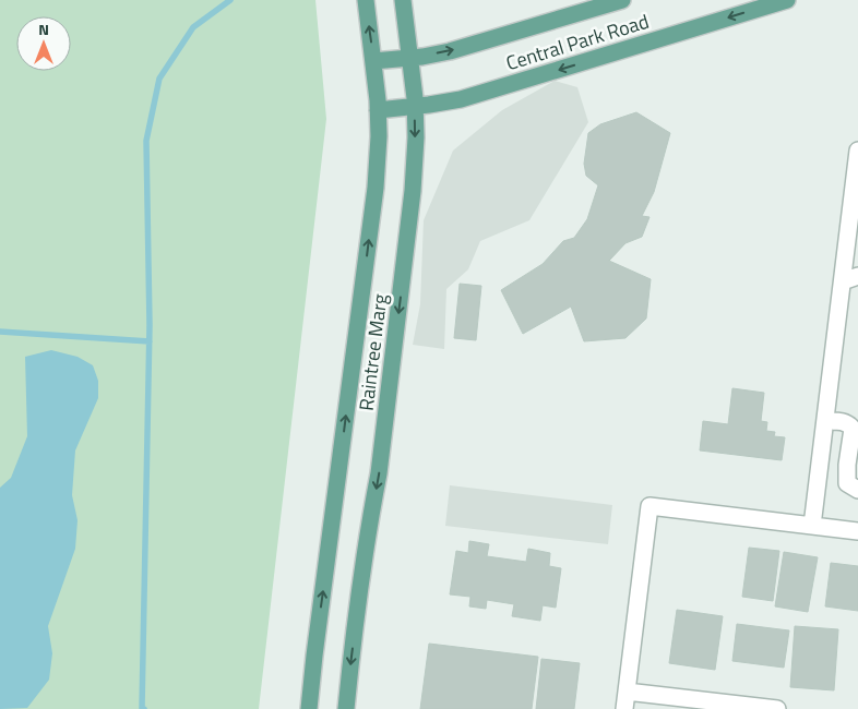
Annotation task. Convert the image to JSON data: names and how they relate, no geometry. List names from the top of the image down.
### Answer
{
  "streets": {
    "main road": ["Central Park Road", "Raintree Marg"]
  },
  "crossings": [
    ["Central Park Road", "Raintree Marg"]
  ],
  "north": "top"
}
